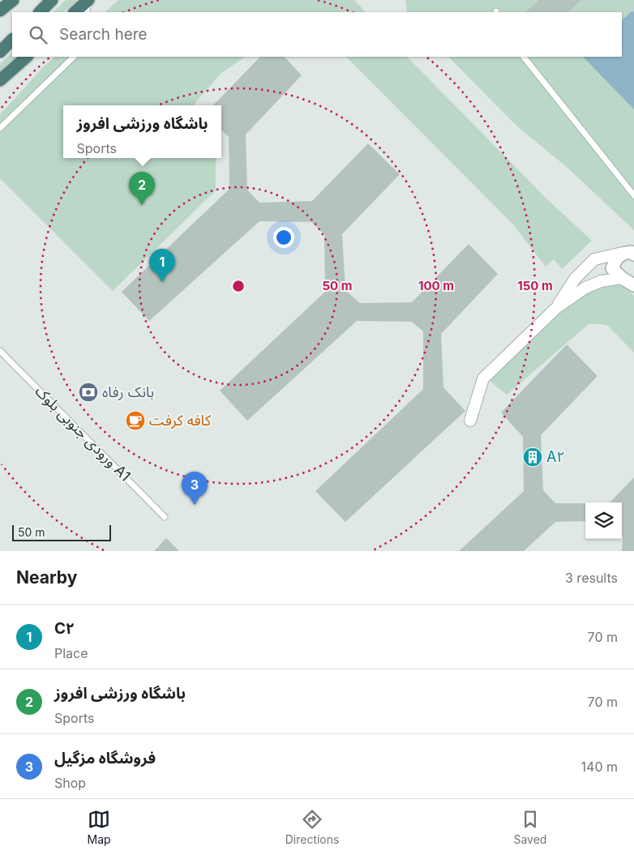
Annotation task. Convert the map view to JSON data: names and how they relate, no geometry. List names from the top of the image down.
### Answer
{
  "streets": {
    "lane": ["ورودی جنوبی بلوک A1"]
  },
  "places": {
    "bank": ["بانک رفاه"],
    "cafe": ["کافه کرفت"],
    "building": ["A۲"]
  },
  "scale_bar": "50 m",
  "page": {
    "search": "Search here",
    "popup": ["باشگاه ورزشی افروز", "Sports"],
    "pins": ["2", "1", "3"],
    "scale": "50 m",
    "heading": ["Nearby", "3 results"],
    "list": [
      {
        "mark": "1",
        "name": "C۲",
        "note": "Place",
        "value": "70 m"
      },
      {
        "mark": "2",
        "name": "باشگاه ورزشی افروز",
        "note": "Sports",
        "value": "70 m"
      },
      {
        "mark": "3",
        "name": "فروشگاه مزگیل",
        "note": "Shop",
        "value": "140 m"
      }
    ],
    "nav": ["Map", "Directions", "Saved"]
  },
  "rings": ["50 m", "100 m", "150 m"]
}
